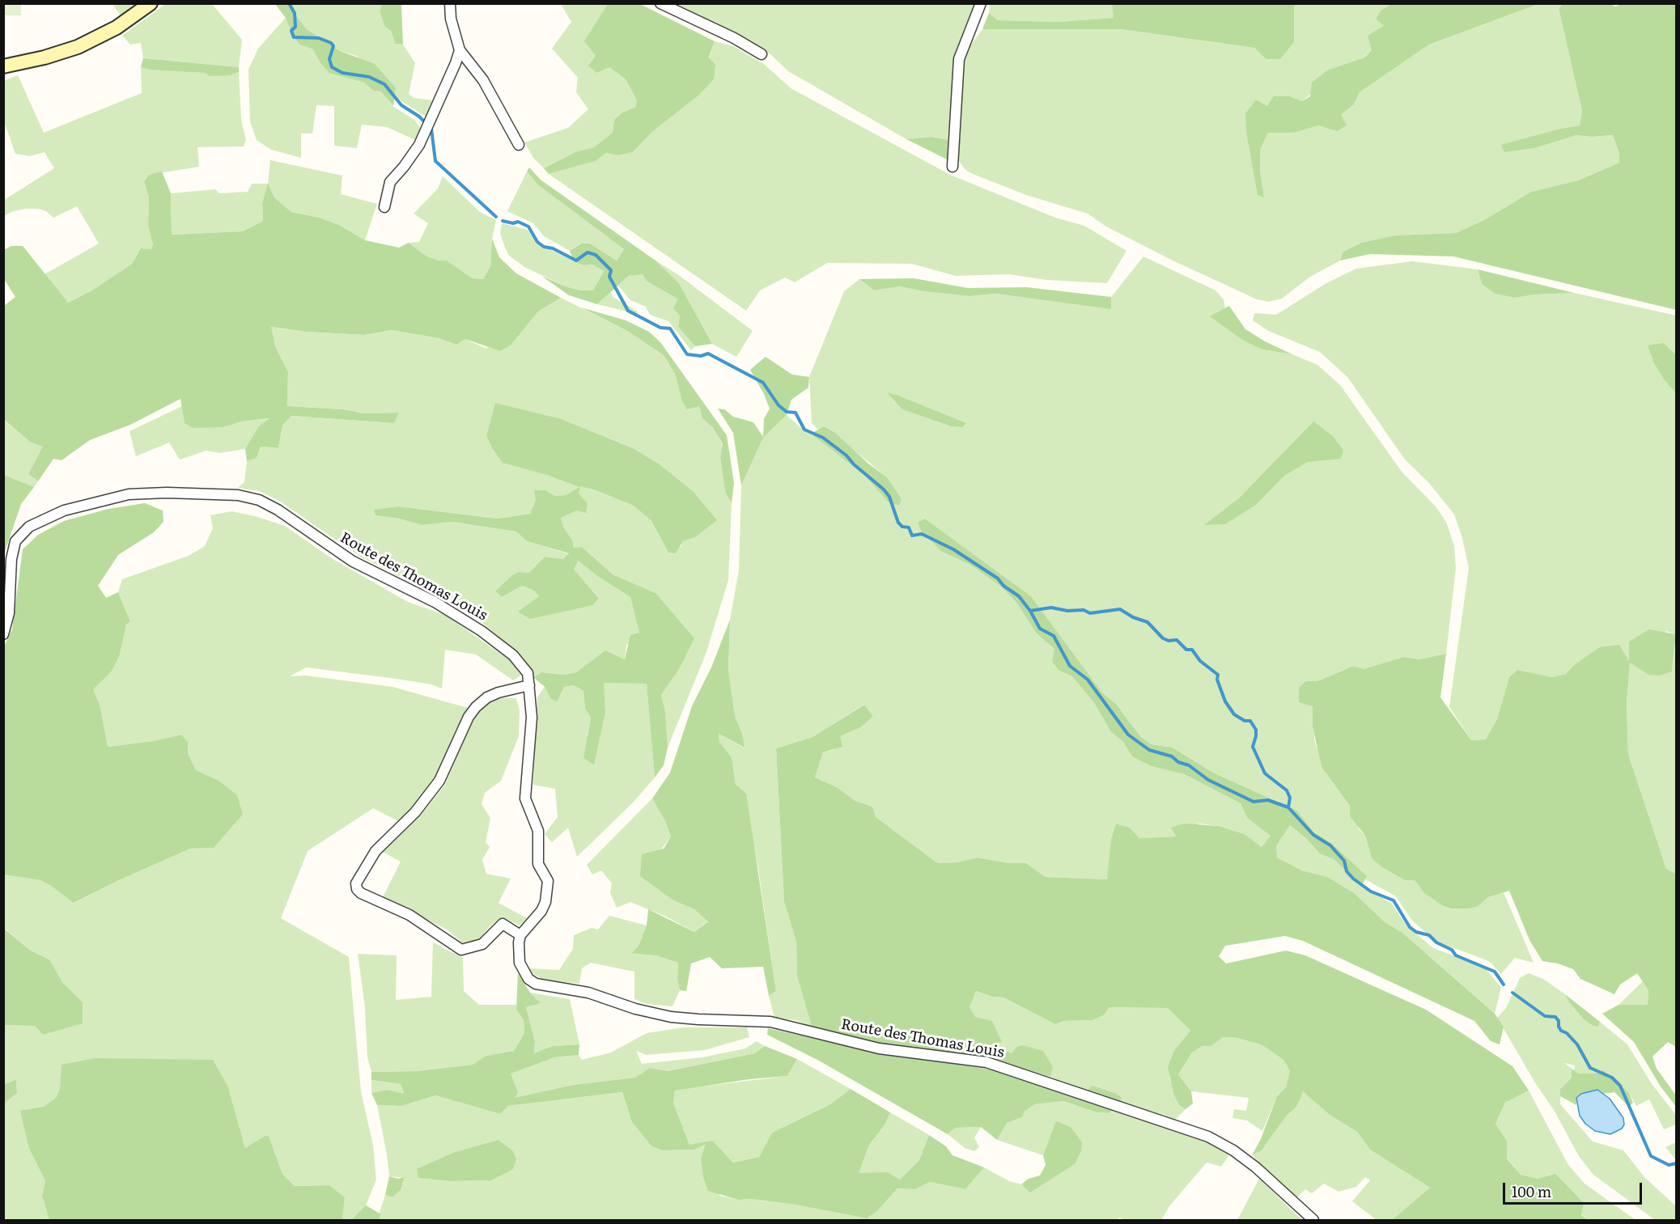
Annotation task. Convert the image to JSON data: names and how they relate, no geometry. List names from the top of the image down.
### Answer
{
  "streets": {
    "street": ["Route des Thomas Louis"]
  },
  "scale_bar": "100 m"
}
